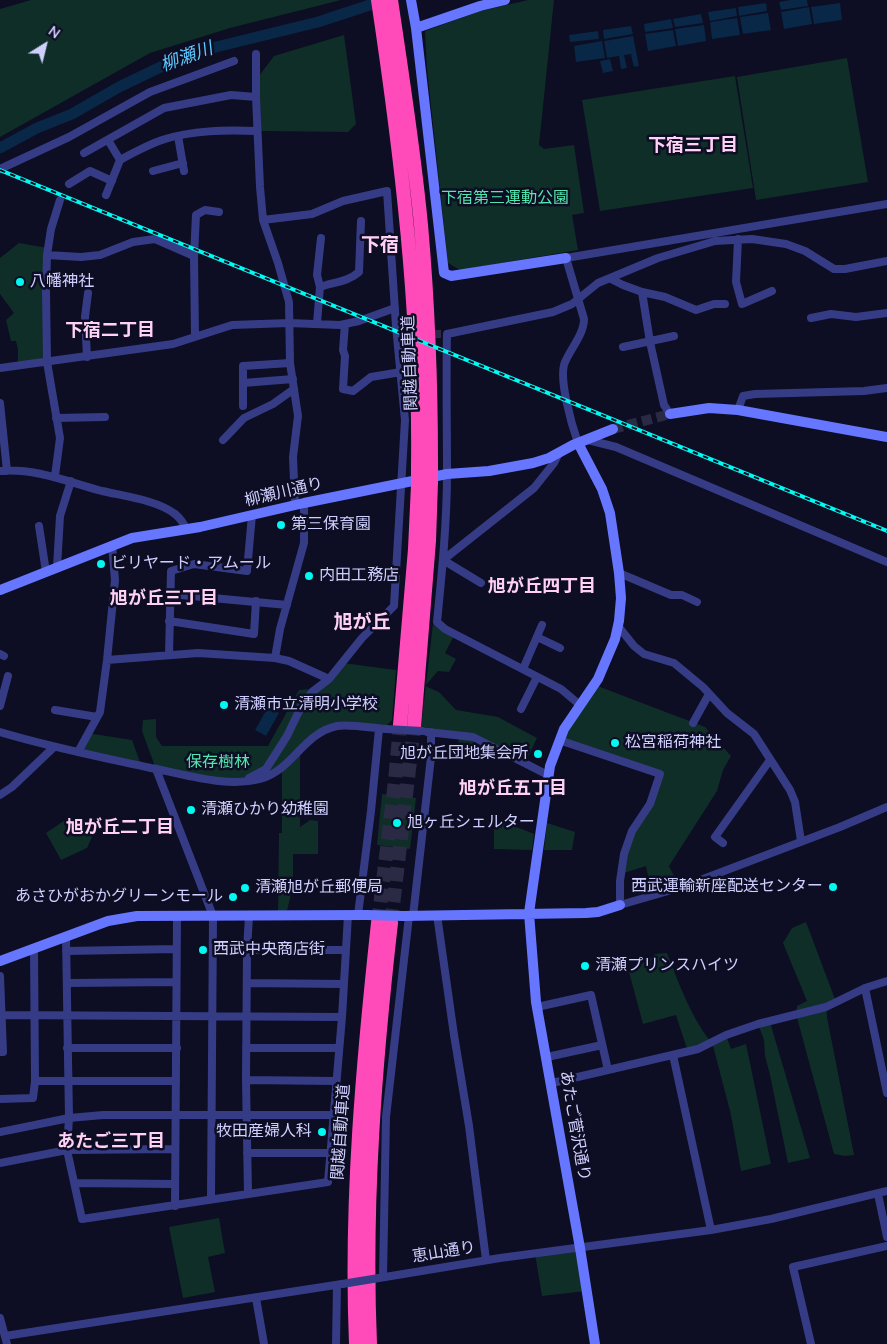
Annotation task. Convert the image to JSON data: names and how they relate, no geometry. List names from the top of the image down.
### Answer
{
  "streets": {
    "highway": ["関越自動車道"],
    "street": ["柳瀬川通り", "あたご菅沢通り", "恵山通り"]
  },
  "crossings": [
    ["柳瀬川通り", "あたご菅沢通り"],
    ["あたご菅沢通り", "恵山通り"]
  ],
  "districts": [
    "下宿三丁目",
    "下宿",
    "下宿二丁目",
    "旭が丘四丁目",
    "旭が丘三丁目",
    "旭が丘",
    "旭が丘五丁目",
    "旭が丘二丁目",
    "あたご三丁目"
  ],
  "water": ["柳瀬川"],
  "parks": ["下宿第三運動公園", "保存樹林"],
  "places": [
    "八幡神社",
    "第三保育園",
    "ビリヤード・アムール",
    "内田工務店",
    "清瀬市立清明小学校",
    "松宮稲荷神社",
    "旭が丘団地集会所",
    "清瀬ひかり幼稚園",
    "旭ヶ丘シェルター",
    "西武運輸新座配送センター",
    "清瀬旭が丘郵便局",
    "あさひがおかグリーンモール",
    "西武中央商店街",
    "清瀬プリンスハイツ",
    "牧田産婦人科"
  ],
  "north": "top right"
}
